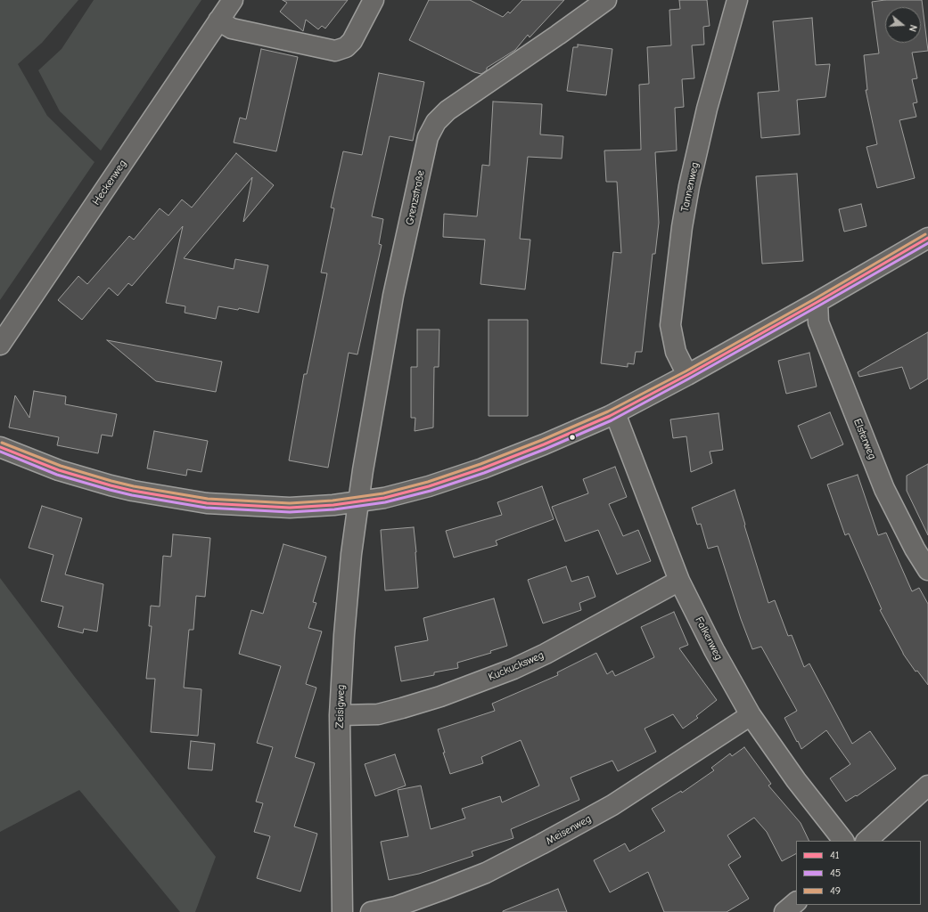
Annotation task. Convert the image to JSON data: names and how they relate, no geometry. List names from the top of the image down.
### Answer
{
  "streets": {
    "street": [
      "Heckenweg",
      "Tannenweg",
      "Grenzstraße",
      "Elsterweg",
      "Falkenweg",
      "Kuckucksweg",
      "Zeisigweg",
      "Meisenweg"
    ]
  },
  "crossings": [
    ["Grenzstraße", "Zeisigweg"],
    ["Falkenweg", "Kuckucksweg"],
    ["Falkenweg", "Meisenweg"],
    ["Kuckucksweg", "Zeisigweg"]
  ],
  "lines": ["transit line 49", "transit line 41", "transit line 45"],
  "legend": ["41", "45", "49"],
  "north": "right"
}
